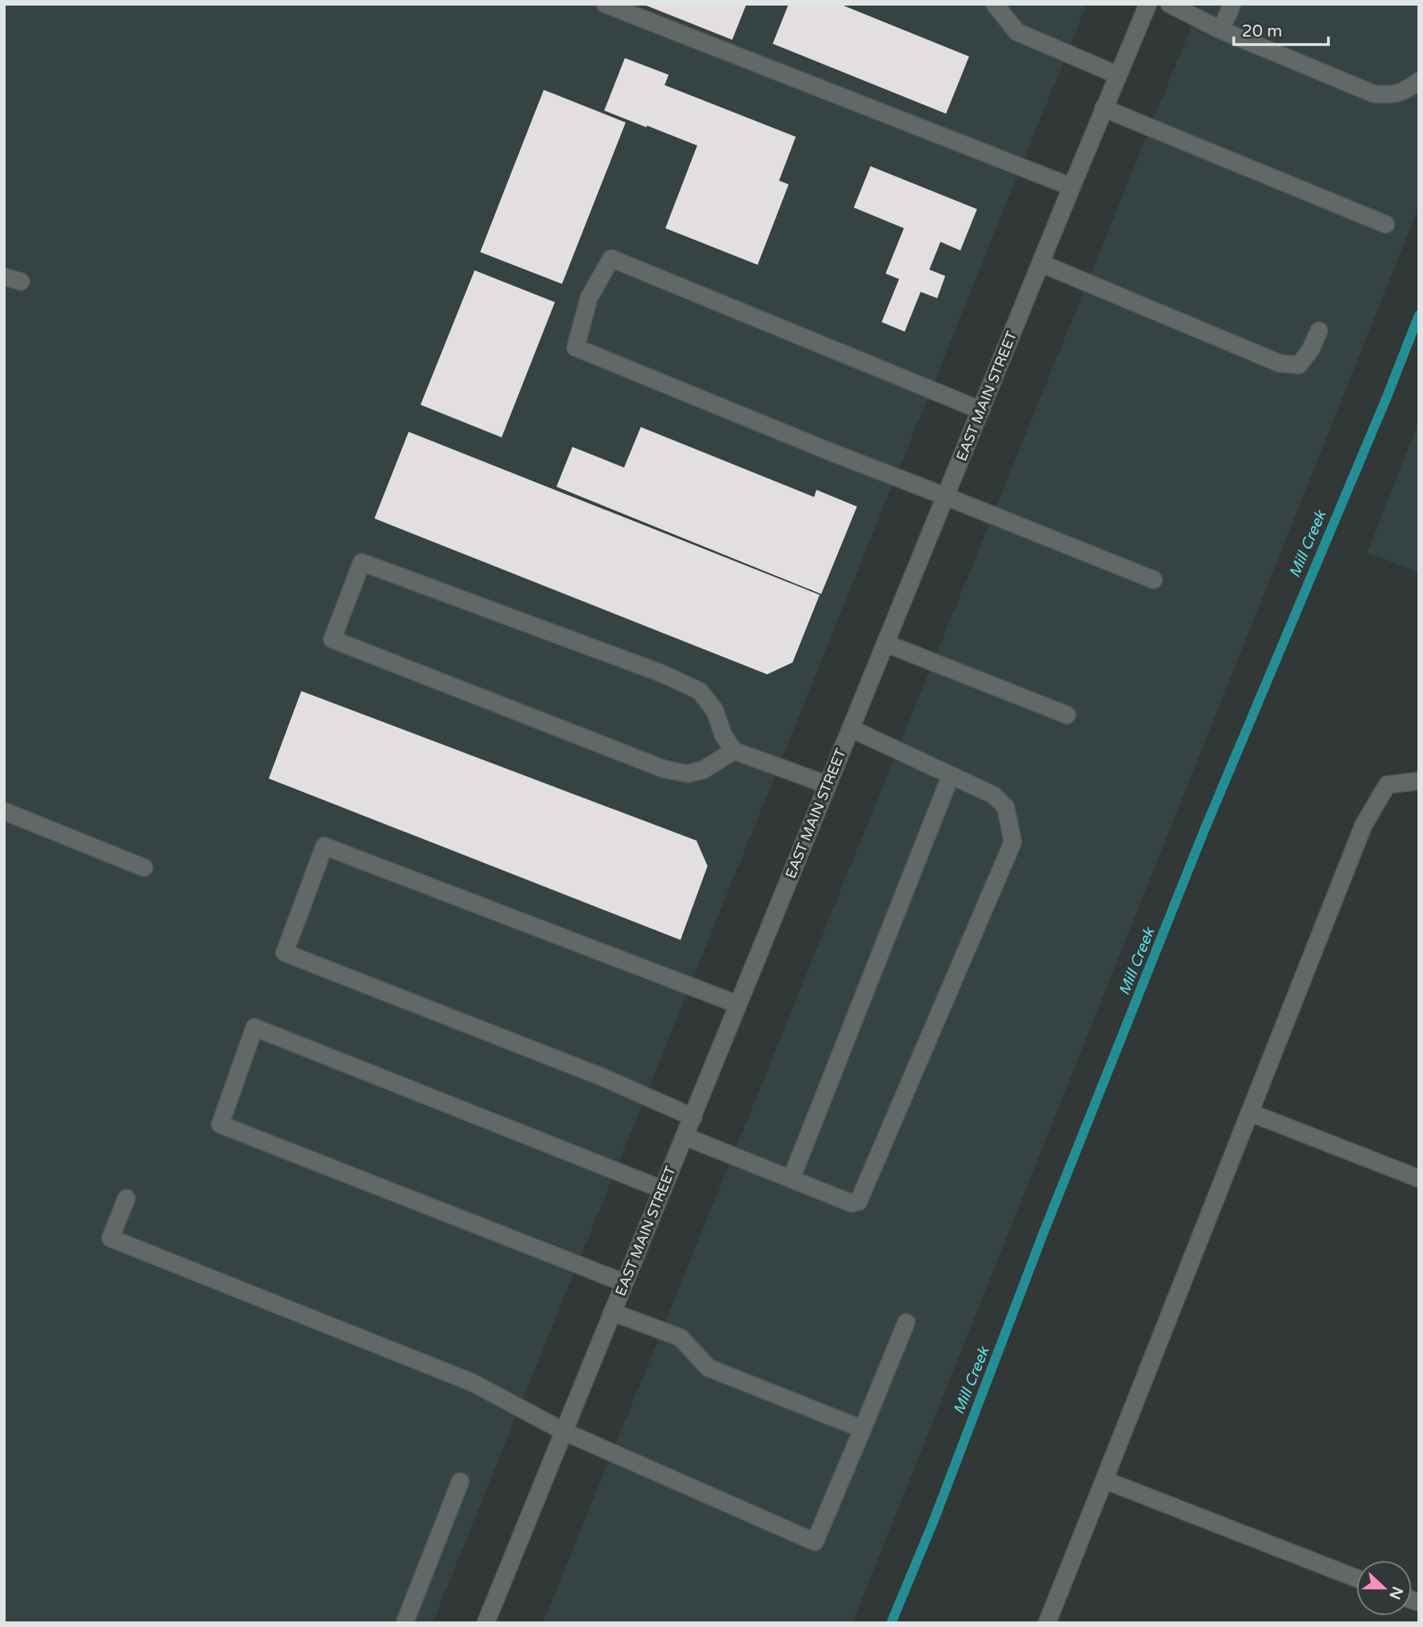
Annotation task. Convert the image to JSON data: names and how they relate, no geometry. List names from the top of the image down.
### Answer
{
  "streets": {
    "street": ["EAST MAIN STREET"]
  },
  "water": ["Mill Creek"],
  "scale_bar": "20 m",
  "north": "right"
}
